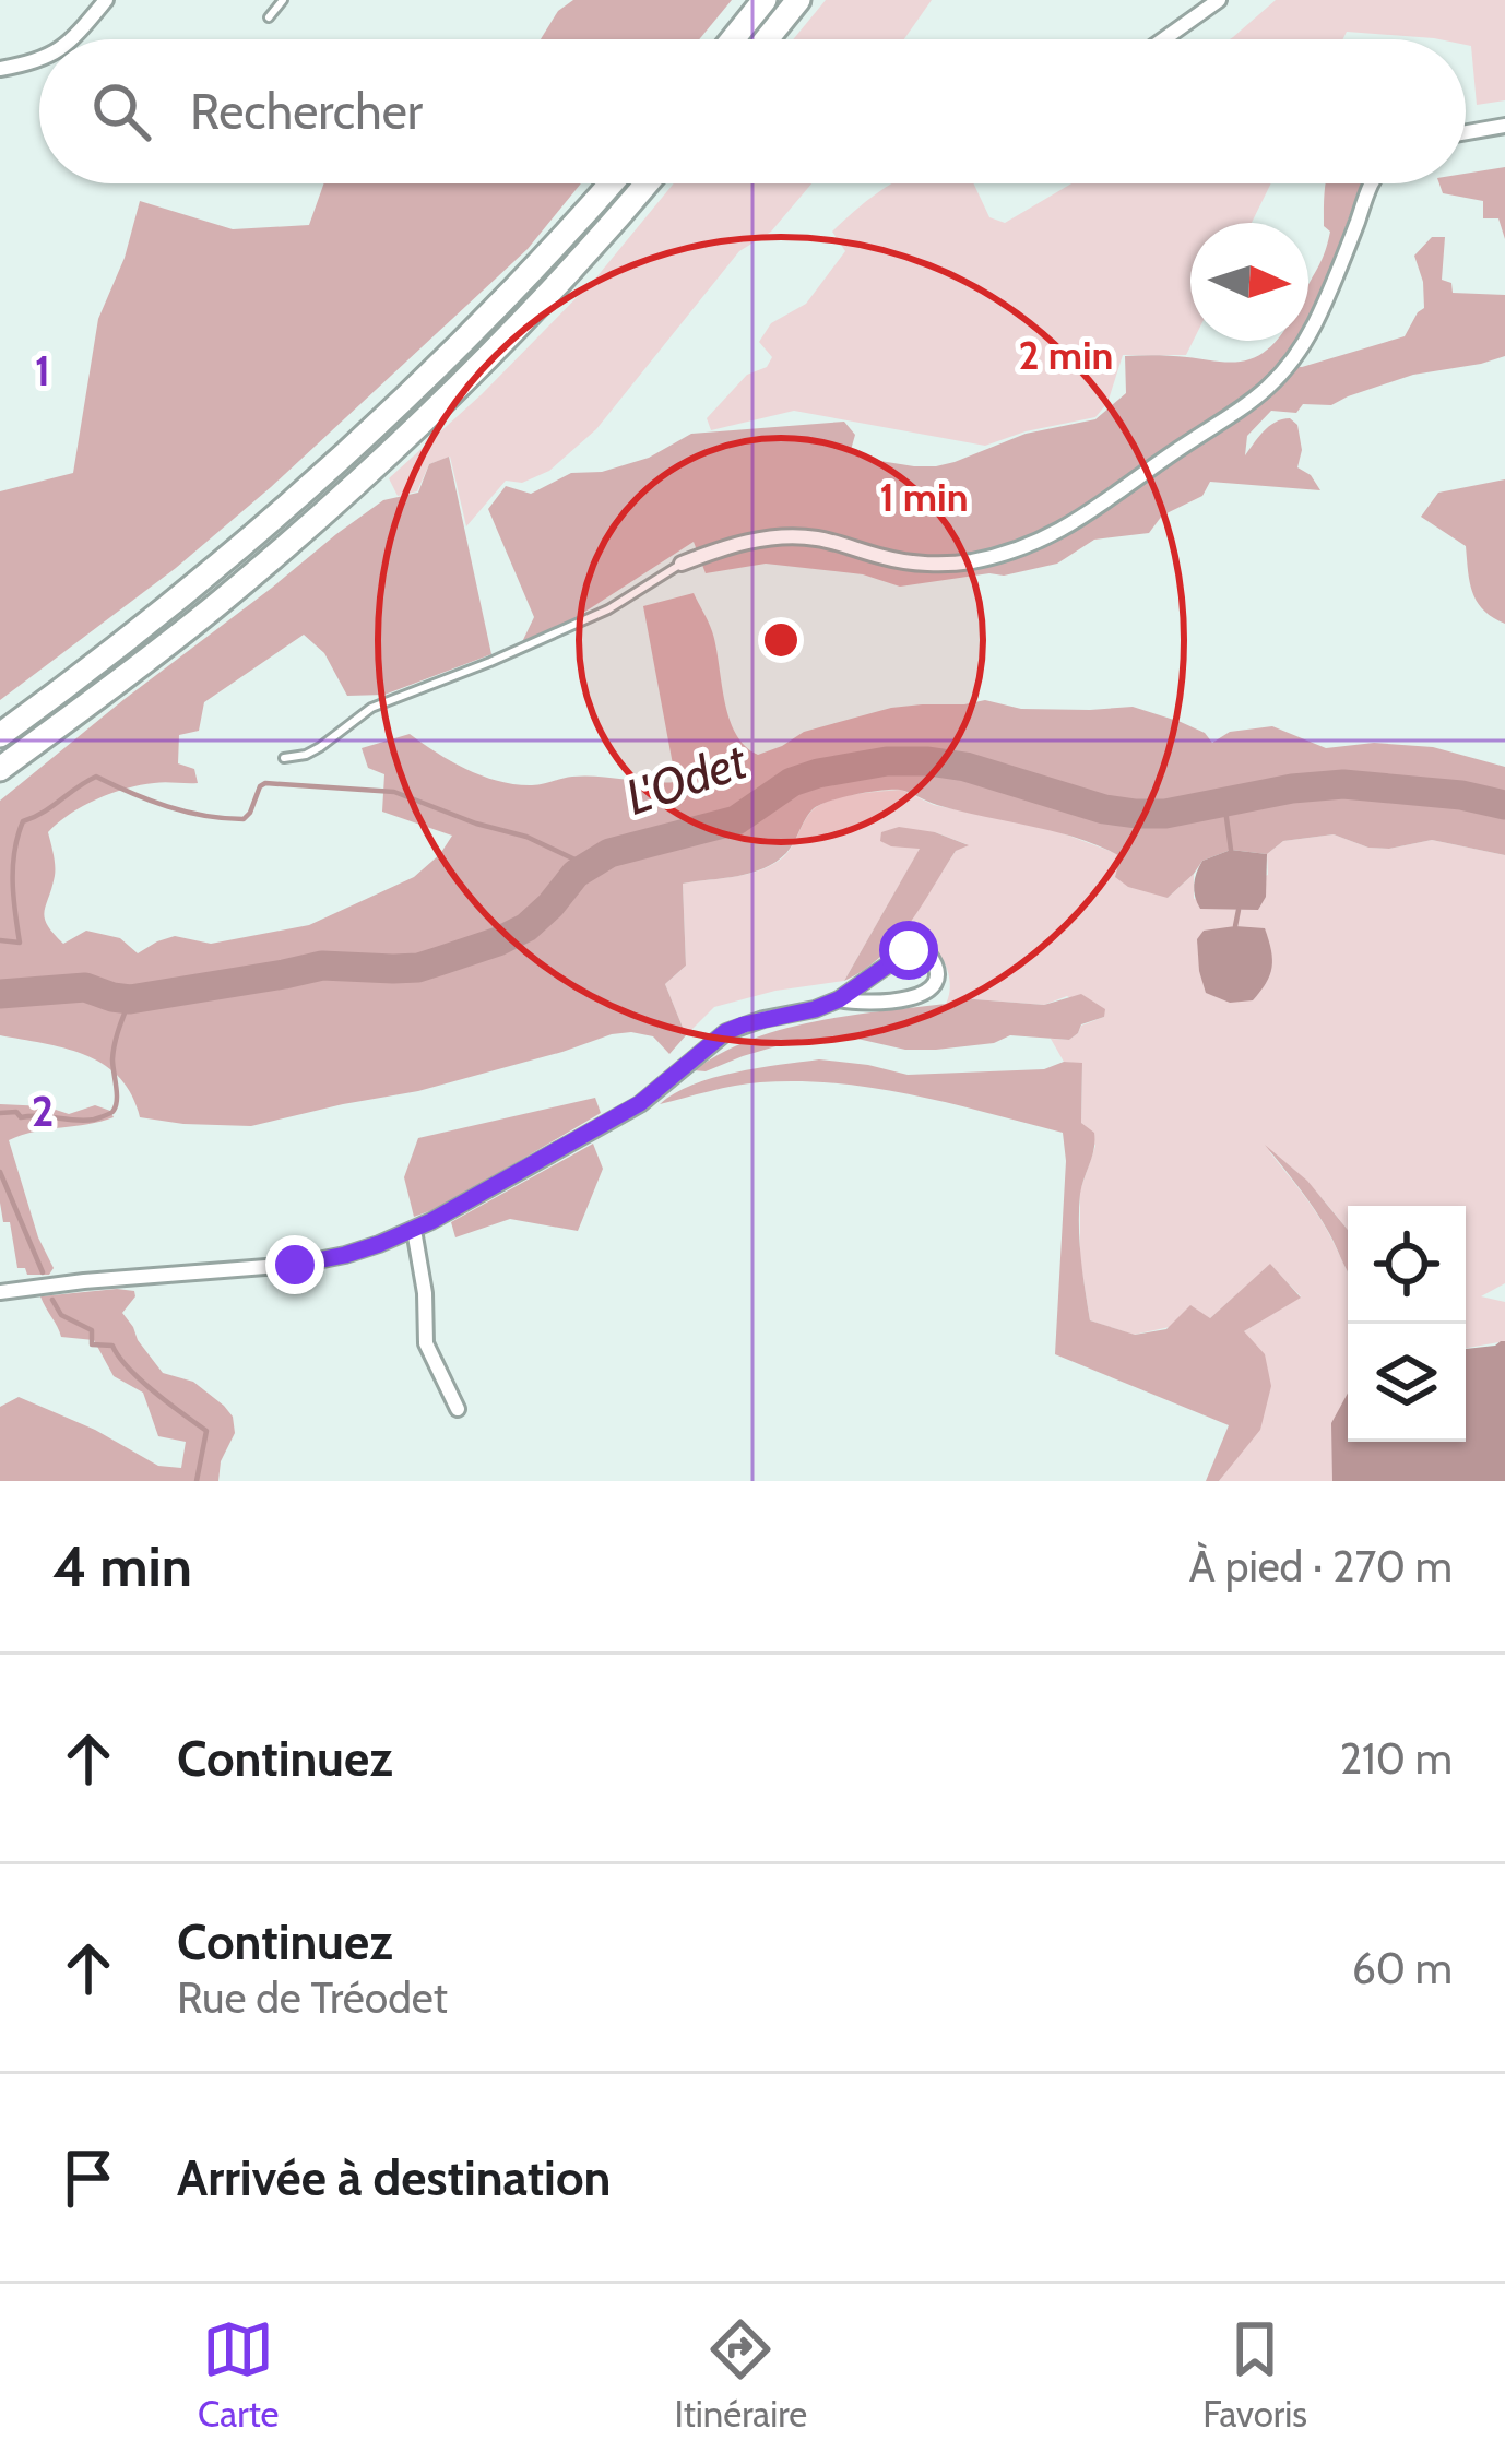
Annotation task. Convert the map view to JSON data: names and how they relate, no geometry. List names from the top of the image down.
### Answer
{
  "water": ["L'Odet"],
  "north": "right",
  "page": {
    "search": "Rechercher",
    "heading": ["4 min", "À pied · 270 m"],
    "list": [
      ["Continuez", "210 m"],
      ["Continuez", "Rue de Tréodet", "60 m"],
      "Arrivée à destination"
    ],
    "nav": ["Carte", "Itinéraire", "Favoris"]
  },
  "grid": {
    "rows": ["1", "2"]
  },
  "rings": ["2 min", "1 min"]
}
